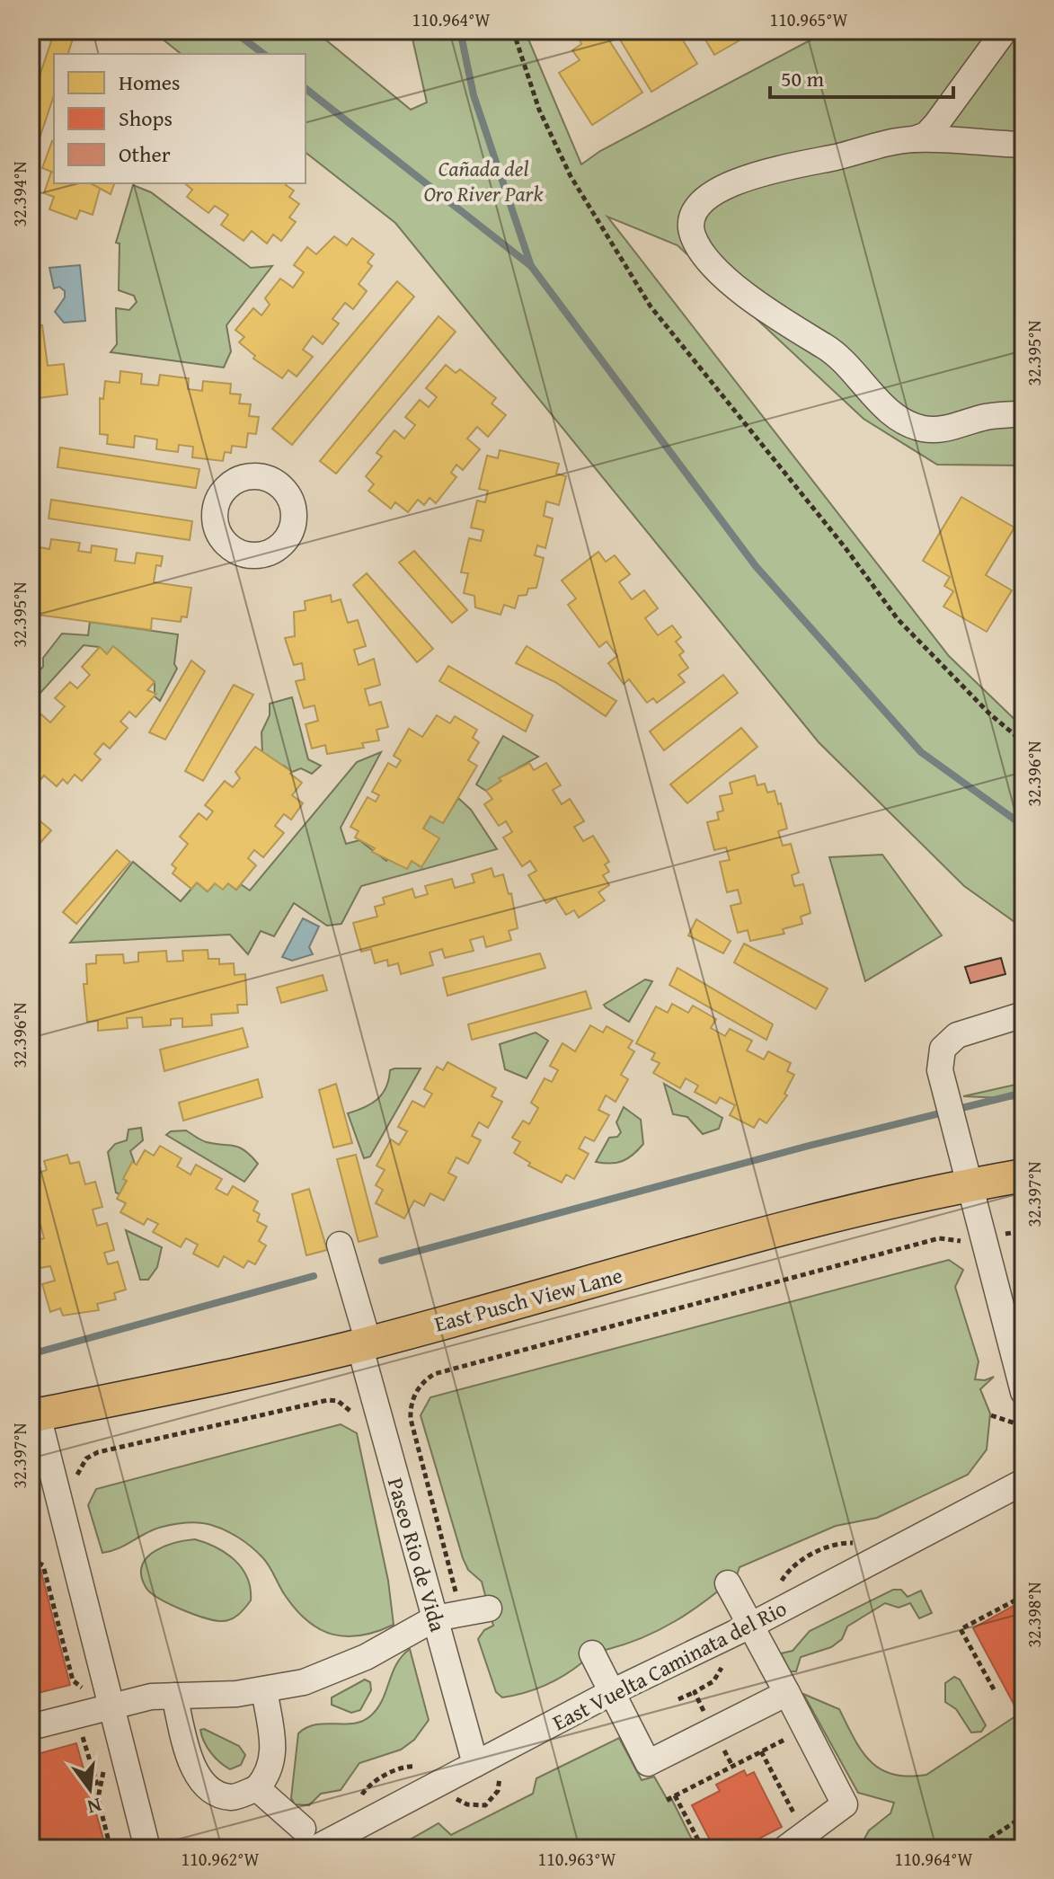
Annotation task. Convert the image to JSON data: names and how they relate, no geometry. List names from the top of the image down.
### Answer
{
  "streets": {
    "main road": ["East Pusch View Lane"],
    "lane": ["Paseo Rio de Vida", "East Vuelta Caminata del Rio"]
  },
  "crossings": [
    ["East Pusch View Lane", "Paseo Rio de Vida"],
    ["Paseo Rio de Vida", "East Vuelta Caminata del Rio"]
  ],
  "parks": ["Cañada del Oro River Park"],
  "legend": ["Homes", "Shops", "Other"],
  "scale_bar": "50 m",
  "north": "bottom",
  "coordinates": [
    "110.964°W",
    "110.965°W",
    "32.394°N",
    "32.395°N",
    "32.396°N",
    "32.397°N",
    "32.398°N",
    "110.962°W",
    "110.963°W"
  ]
}
